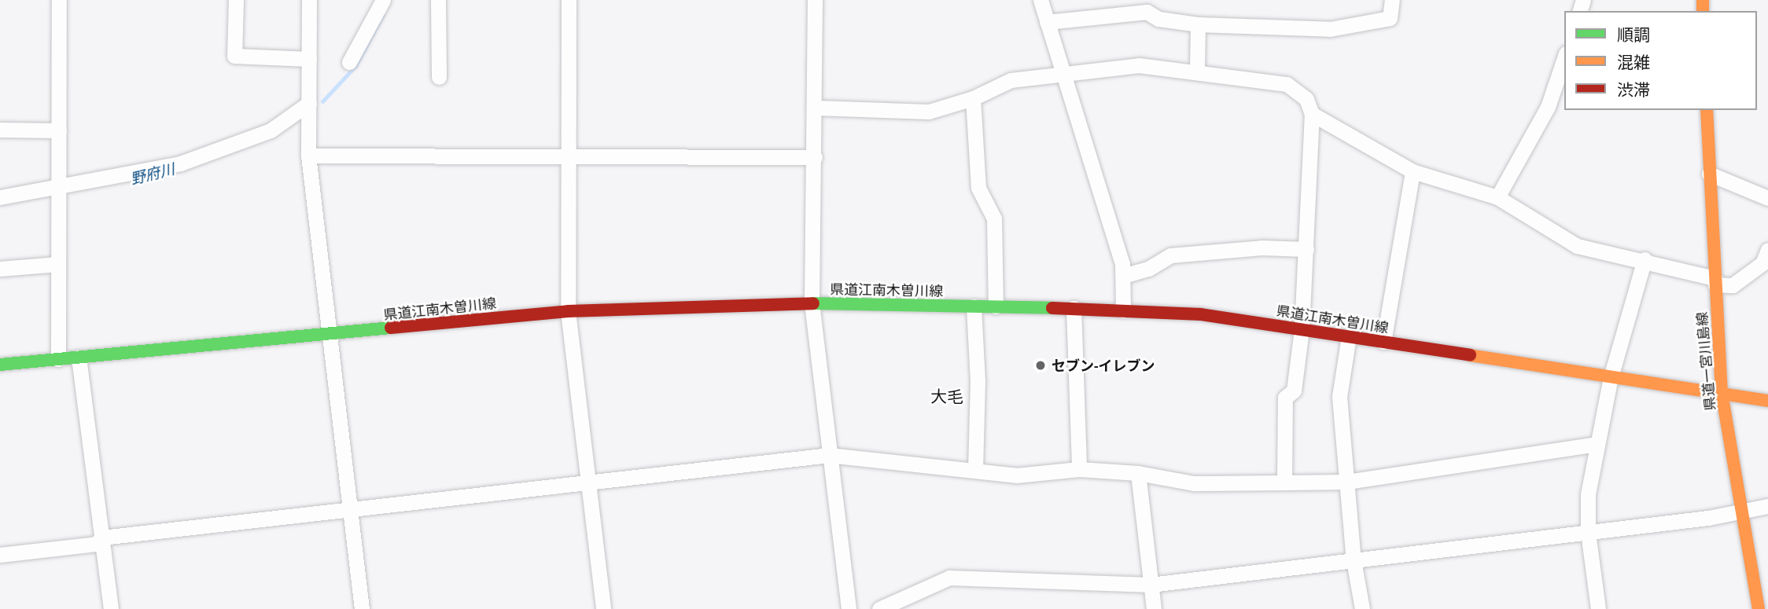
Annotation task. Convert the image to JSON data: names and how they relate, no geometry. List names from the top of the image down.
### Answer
{
  "streets": {
    "main road": ["県道江南木曽川線", "県道一宮川島線"]
  },
  "crossings": [
    ["県道江南木曽川線", "県道一宮川島線"]
  ],
  "districts": ["大毛"],
  "water": ["野府川"],
  "places": ["セブン-イレブン"],
  "legend": ["順調", "混雑", "渋滞"]
}
